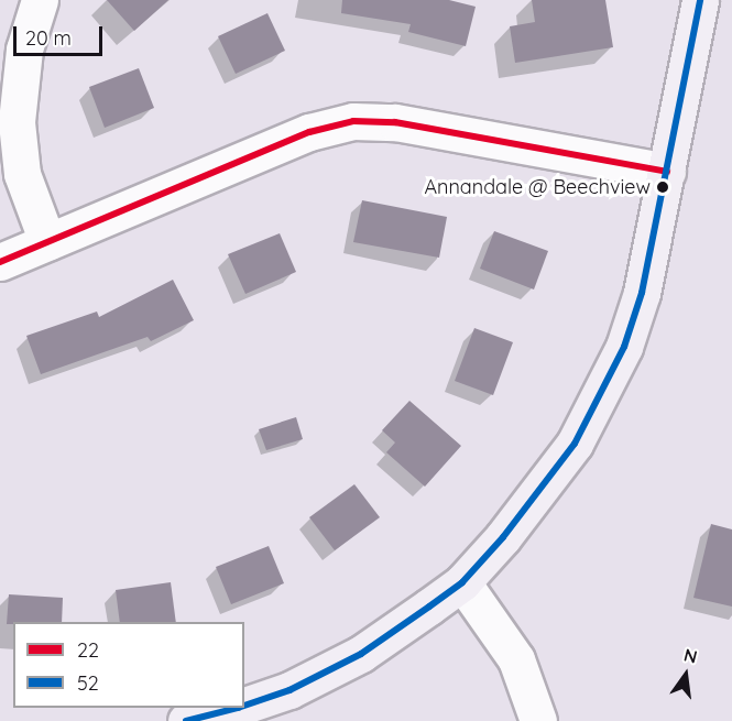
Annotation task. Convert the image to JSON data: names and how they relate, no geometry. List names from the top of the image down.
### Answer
{
  "places": ["Annandale @ Beechview"],
  "lines": ["transit line 52", "transit line 22"],
  "legend": ["22", "52"],
  "scale_bar": "20 m",
  "north": "top"
}
